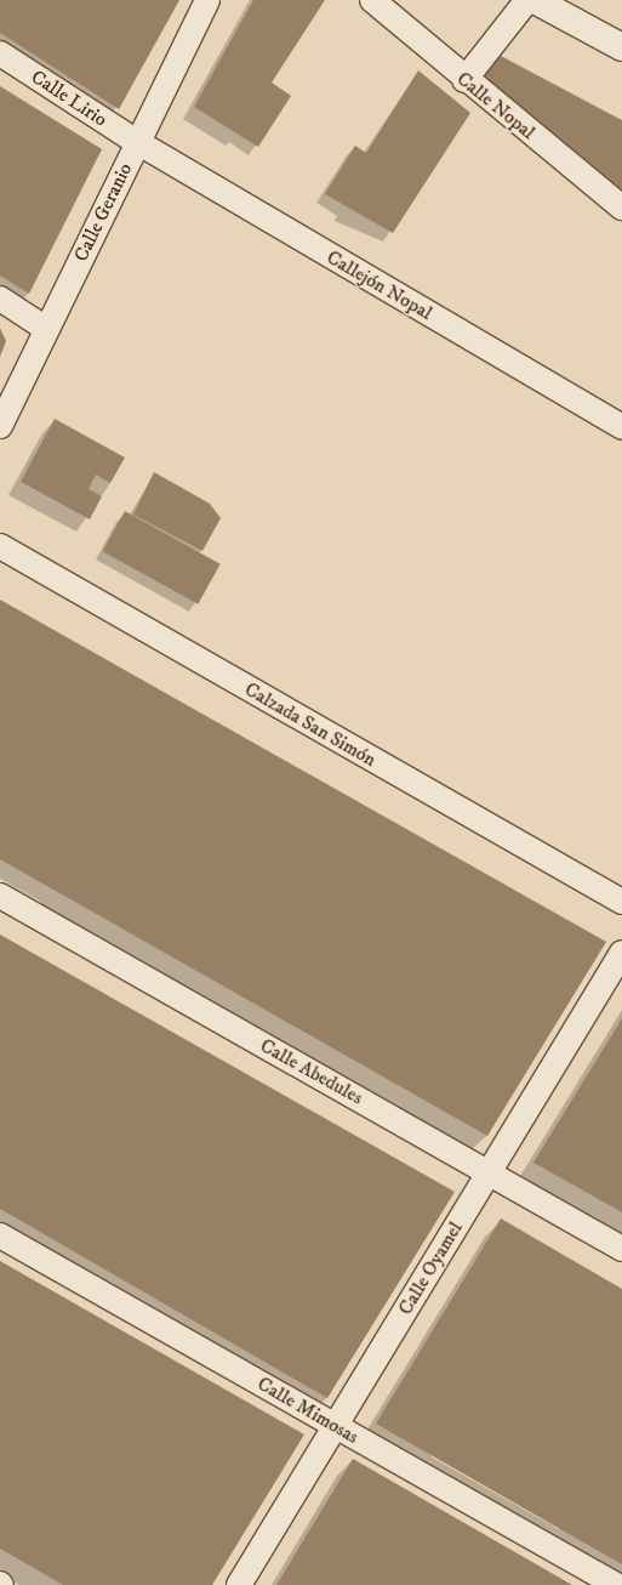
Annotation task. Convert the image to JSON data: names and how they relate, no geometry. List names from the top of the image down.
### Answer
{
  "streets": {
    "street": [
      "Calle Lirio",
      "Calle Nopal",
      "Calle Geranio",
      "Callejón Nopal",
      "Calzada San Simón",
      "Calle Abedules",
      "Calle Oyamel",
      "Calle Mimosas"
    ]
  },
  "crossings": [
    ["Calle Lirio", "Calle Geranio"],
    ["Calle Lirio", "Callejón Nopal"],
    ["Calle Geranio", "Callejón Nopal"],
    ["Calle Abedules", "Calle Oyamel"],
    ["Calle Oyamel", "Calle Mimosas"]
  ]
}
